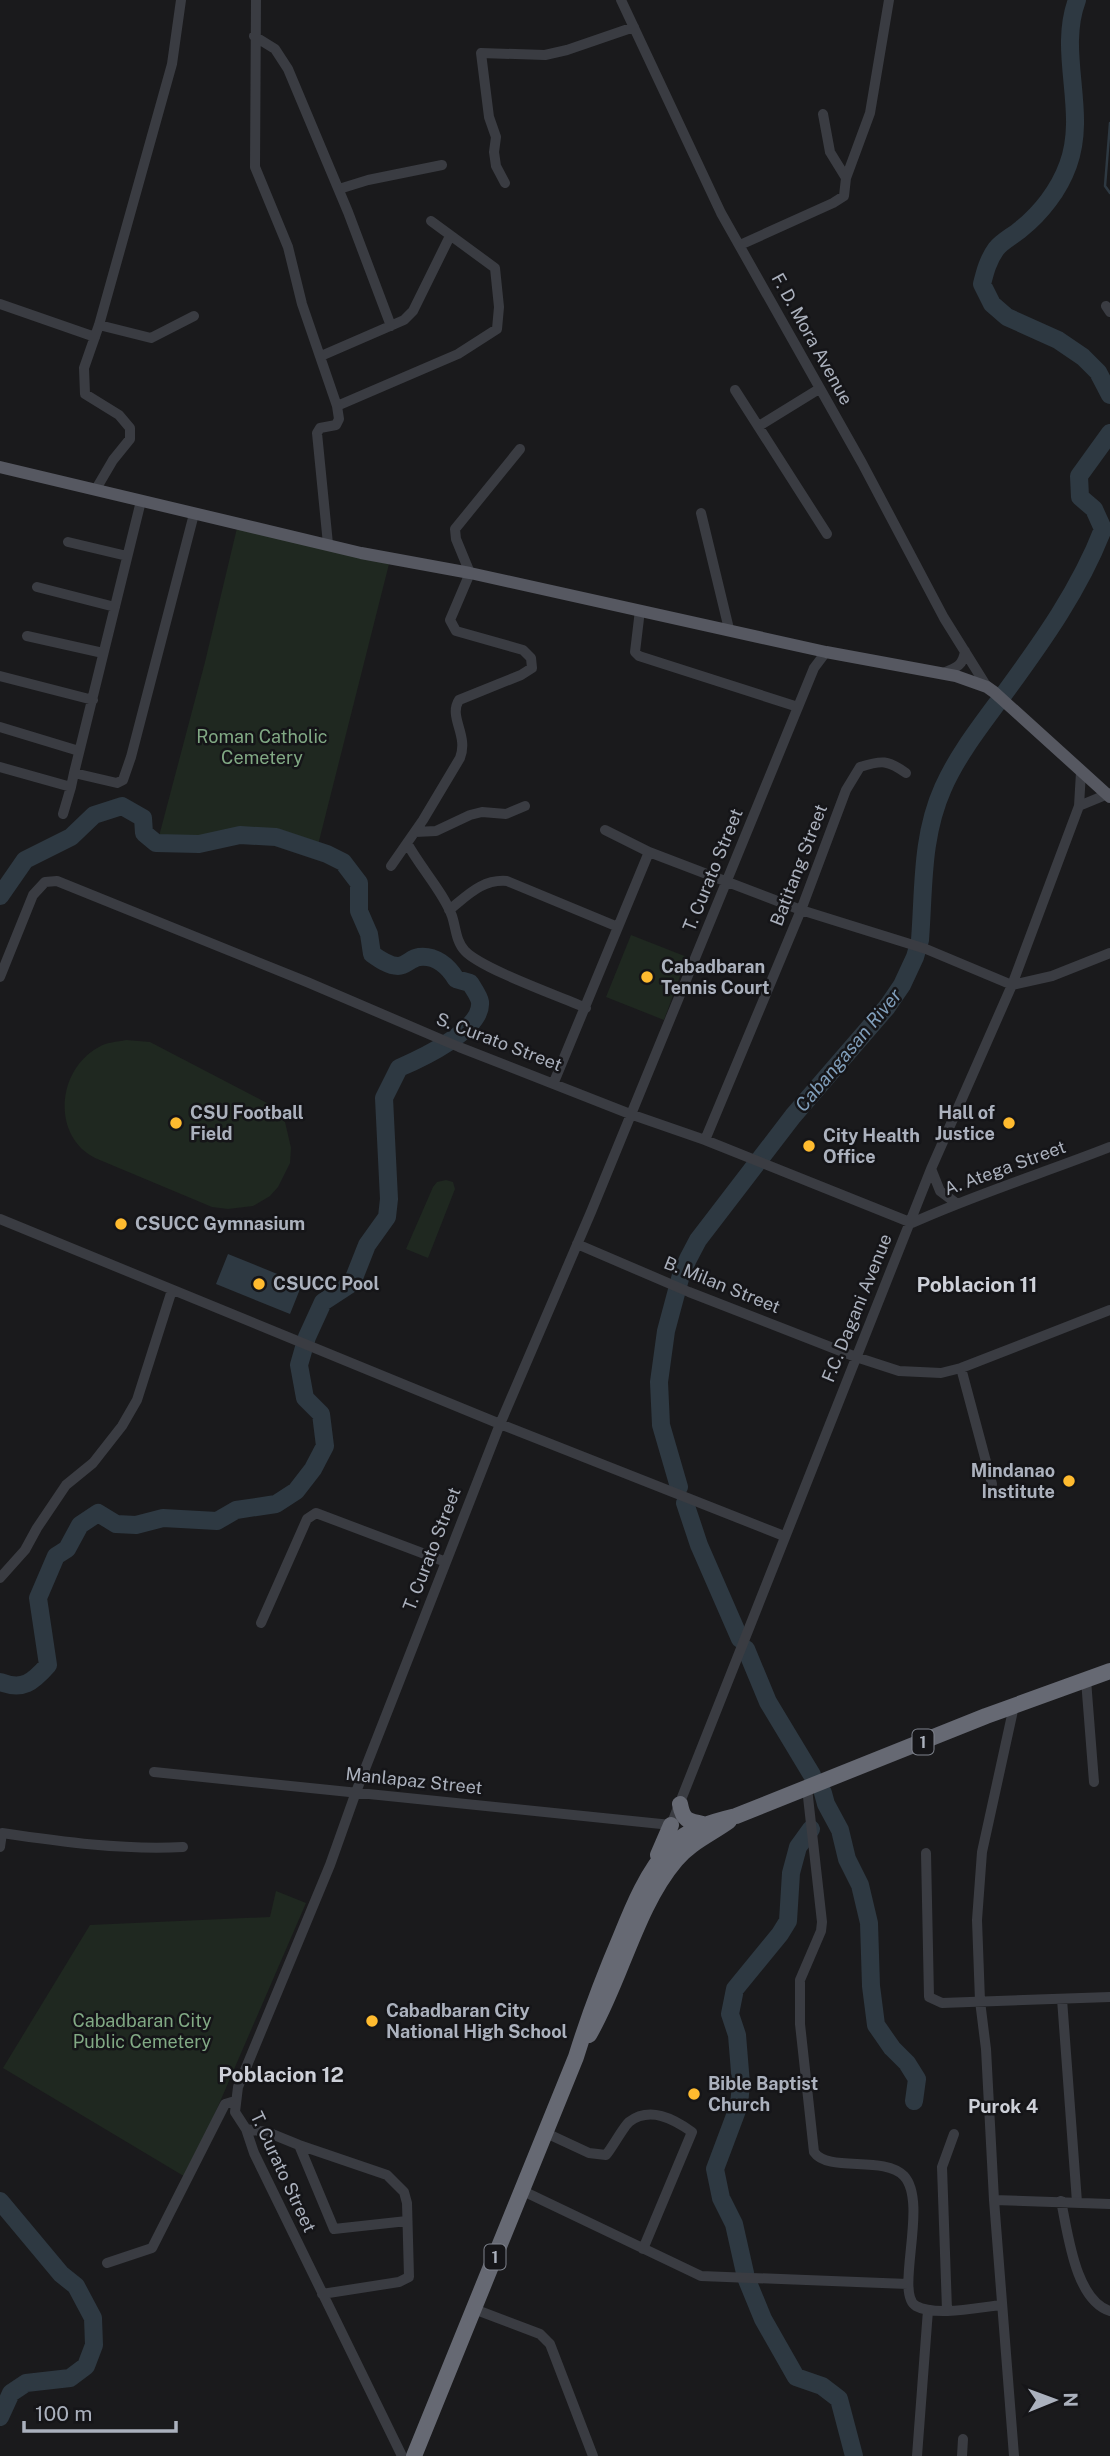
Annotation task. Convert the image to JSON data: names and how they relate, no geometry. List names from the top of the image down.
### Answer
{
  "streets": {
    "highway": ["1"],
    "street": [
      "F. D. Mora Avenue",
      "Batitang Street",
      "T. Curato Street",
      "S. Curato Street",
      "A. Atega Street",
      "B. Milan Street",
      "F.C. Dagani Avenue",
      "Manlapaz Street"
    ]
  },
  "crossings": [
    ["Batitang Street", "S. Curato Street"],
    ["T. Curato Street", "S. Curato Street"],
    ["T. Curato Street", "B. Milan Street"],
    ["T. Curato Street", "Manlapaz Street"],
    ["S. Curato Street", "A. Atega Street"],
    ["S. Curato Street", "F.C. Dagani Avenue"],
    ["A. Atega Street", "F.C. Dagani Avenue"],
    ["B. Milan Street", "F.C. Dagani Avenue"],
    ["F.C. Dagani Avenue", "Manlapaz Street"]
  ],
  "districts": ["Poblacion 11", "Poblacion 12", "Purok 4"],
  "water": ["Cabangasan River"],
  "parks": ["Roman Catholic Cemetery", "Cabadbaran City Public Cemetery"],
  "places": [
    "Cabadbaran Tennis Court",
    "CSU Football Field",
    "Hall of Justice",
    "City Health Office",
    "CSUCC Gymnasium",
    "CSUCC Pool",
    "Mindanao Institute",
    "Cabadbaran City National High School",
    "Bible Baptist Church"
  ],
  "scale_bar": "100 m",
  "north": "right"
}
